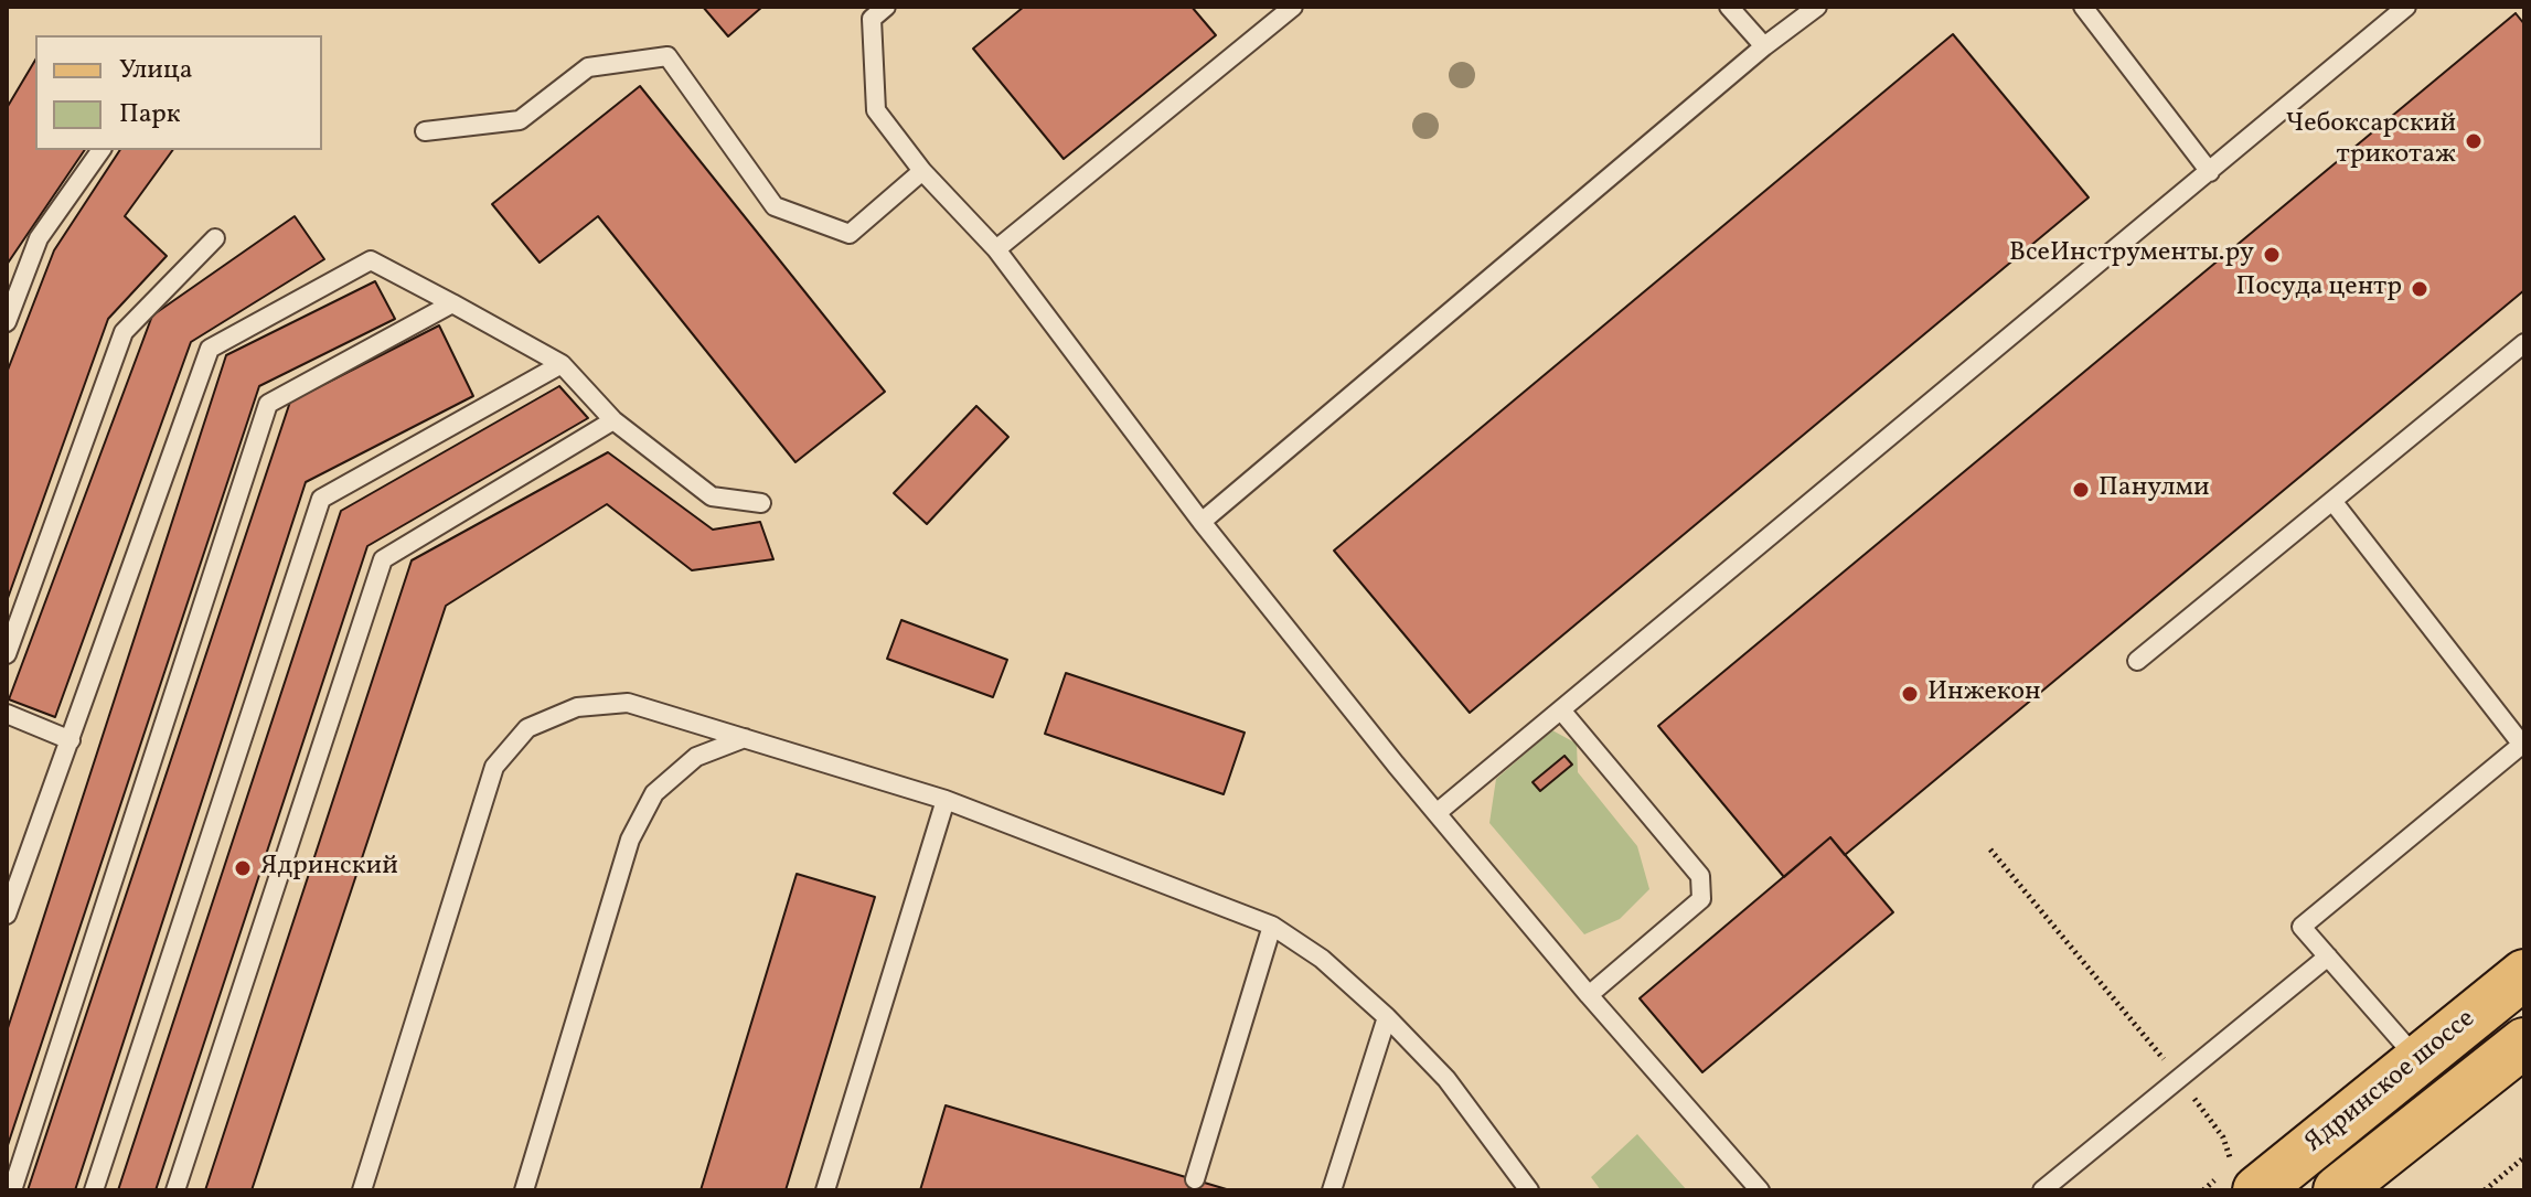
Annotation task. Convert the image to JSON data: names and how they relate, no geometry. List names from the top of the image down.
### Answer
{
  "streets": {
    "main road": ["Ядринское шоссе"]
  },
  "places": [
    "Чебоксарский трикотаж",
    "ВсеИнструменты.ру",
    "Посуда центр",
    "Панулми",
    "Инжекон",
    "Ядринский"
  ],
  "legend": ["Улица", "Парк"]
}
